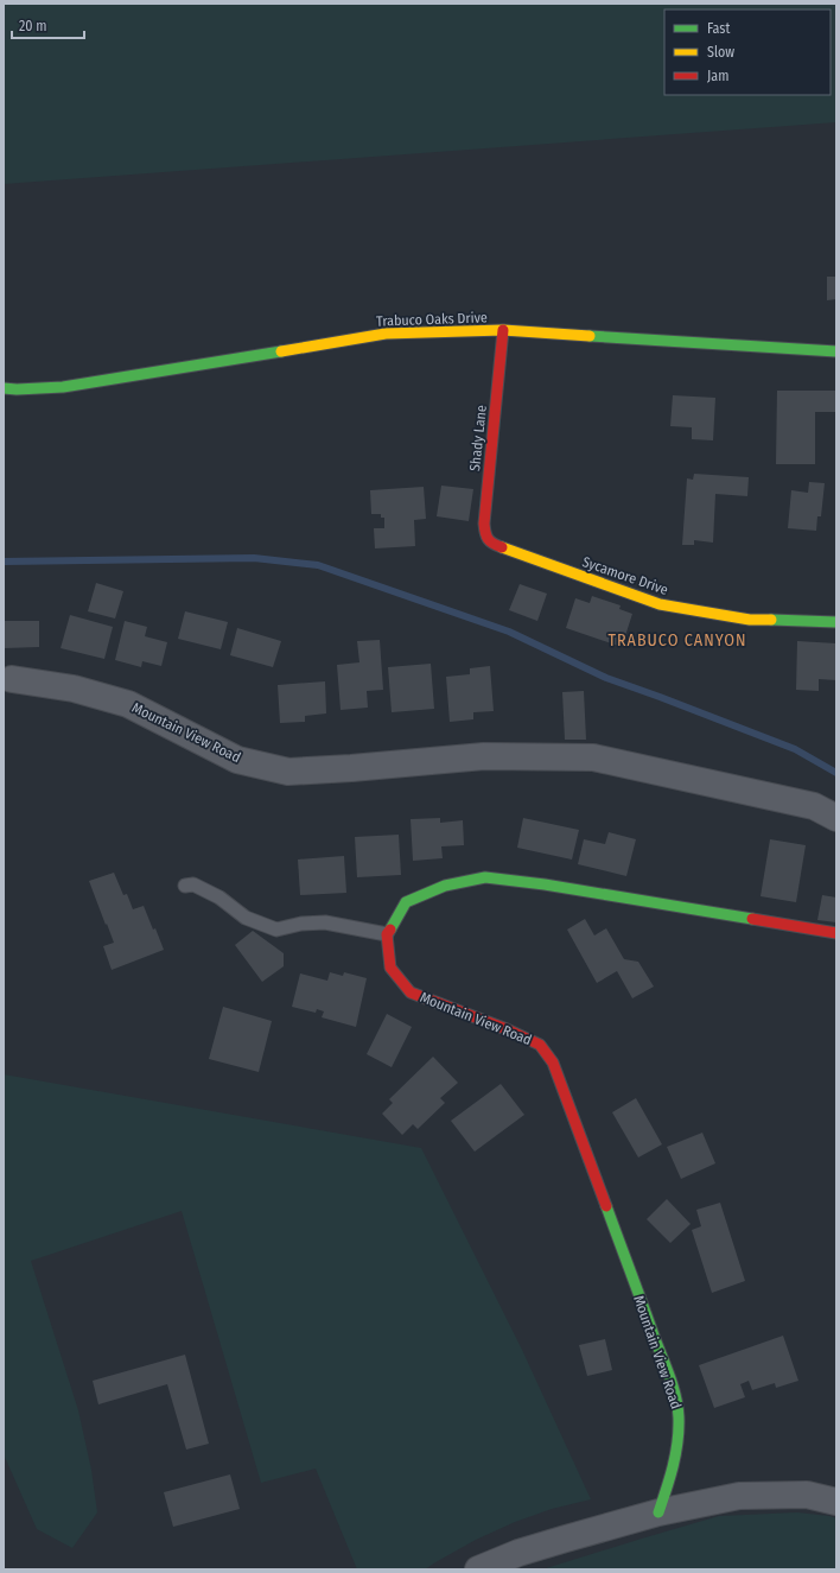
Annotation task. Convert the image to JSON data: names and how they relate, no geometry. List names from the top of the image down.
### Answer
{
  "streets": {
    "street": [
      "Trabuco Oaks Drive",
      "Shady Lane",
      "Sycamore Drive",
      "Mountain View Road"
    ]
  },
  "crossings": [
    ["Trabuco Oaks Drive", "Shady Lane"],
    ["Shady Lane", "Sycamore Drive"]
  ],
  "districts": ["TRABUCO CANYON"],
  "legend": ["Fast", "Slow", "Jam"],
  "scale_bar": "20 m"
}
